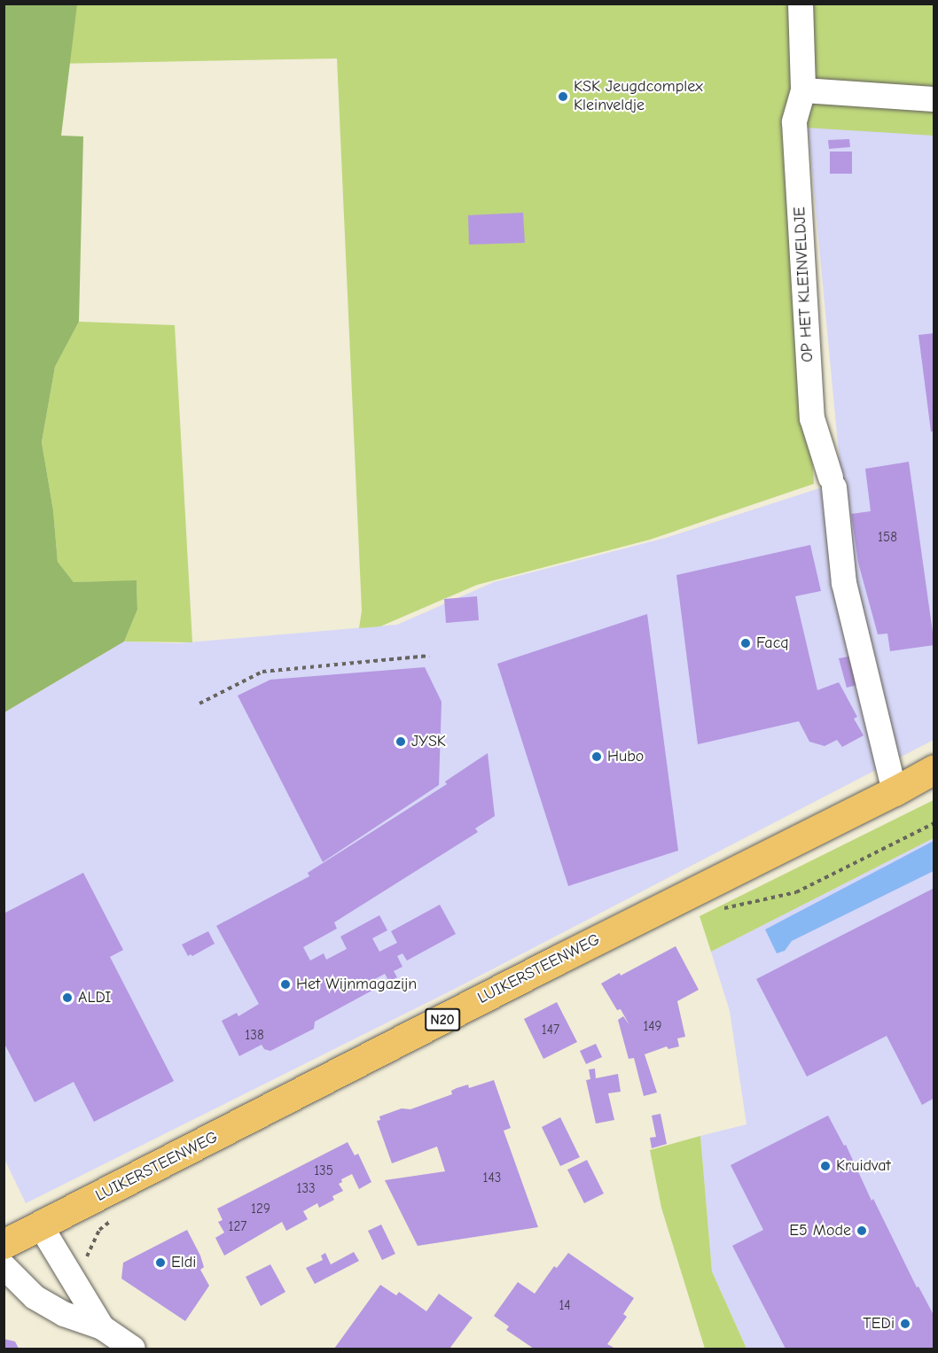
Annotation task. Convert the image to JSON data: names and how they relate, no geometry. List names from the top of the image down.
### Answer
{
  "streets": {
    "main road": ["LUIKERSTEENWEG", "N20"],
    "street": ["OP HET KLEINVELDJE"]
  },
  "crossings": [
    ["OP HET KLEINVELDJE", "LUIKERSTEENWEG"]
  ],
  "places": [
    "KSK Jeugdcomplex Kleinveldje",
    "Facq",
    "JYSK",
    "Hubo",
    "Het Wijnmagazijn",
    "ALDI",
    "Kruidvat",
    "E5 Mode",
    "Eldi",
    "TEDi"
  ],
  "house_numbers": [
    "158",
    "149",
    "147",
    "138",
    "135",
    "143",
    "133",
    "129",
    "127",
    "14"
  ]
}
